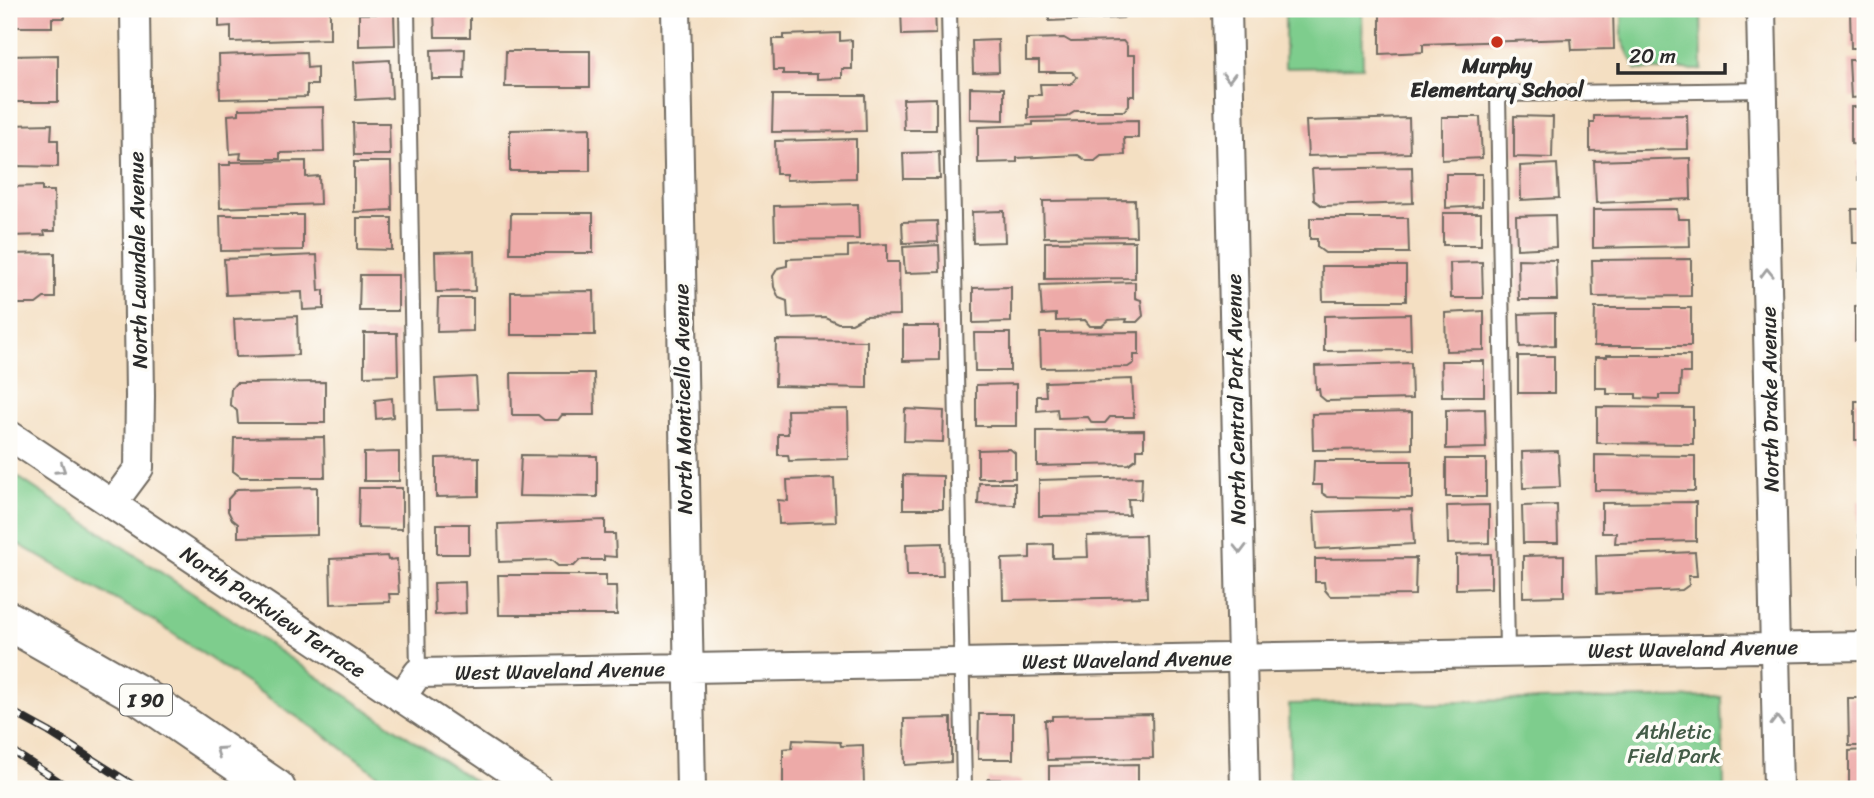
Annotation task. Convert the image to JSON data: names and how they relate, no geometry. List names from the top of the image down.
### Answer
{
  "streets": {
    "highway": ["I 90"],
    "street": [
      "North Lawndale Avenue",
      "North Monticello Avenue",
      "North Central Park Avenue",
      "North Drake Avenue",
      "North Parkview Terrace",
      "West Waveland Avenue"
    ]
  },
  "crossings": [
    ["North Lawndale Avenue", "North Parkview Terrace"],
    ["North Monticello Avenue", "West Waveland Avenue"],
    ["North Central Park Avenue", "West Waveland Avenue"],
    ["North Drake Avenue", "West Waveland Avenue"]
  ],
  "one_way": ["North Central Park Avenue", "North Drake Avenue"],
  "parks": ["Athletic Field Park"],
  "places": ["Murphy Elementary School"],
  "scale_bar": "20 m"
}
